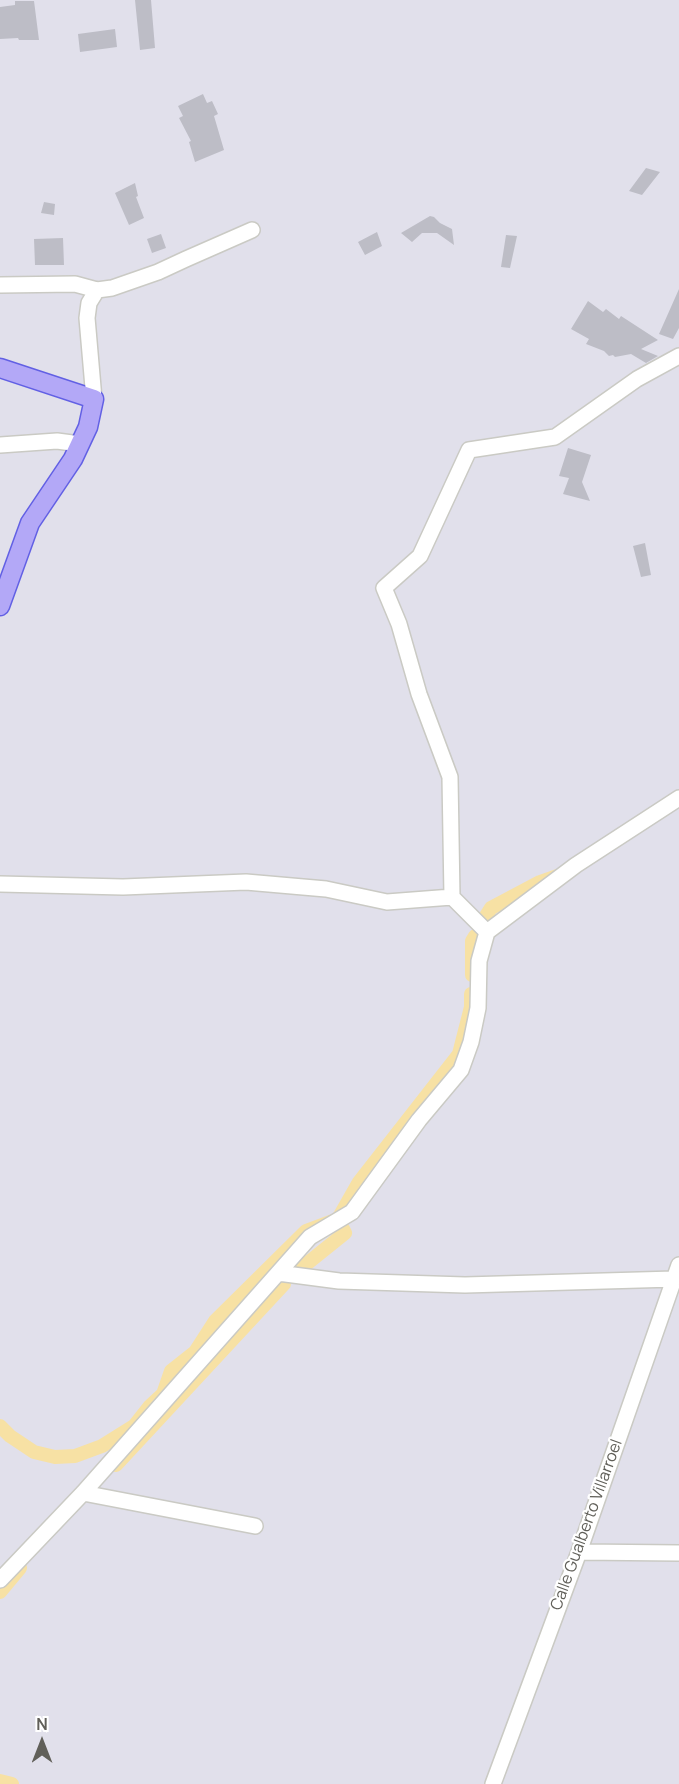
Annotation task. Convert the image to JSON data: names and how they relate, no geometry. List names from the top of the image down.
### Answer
{
  "streets": {
    "street": ["Calle Gualberto Villarroel"]
  },
  "north": "top"
}
